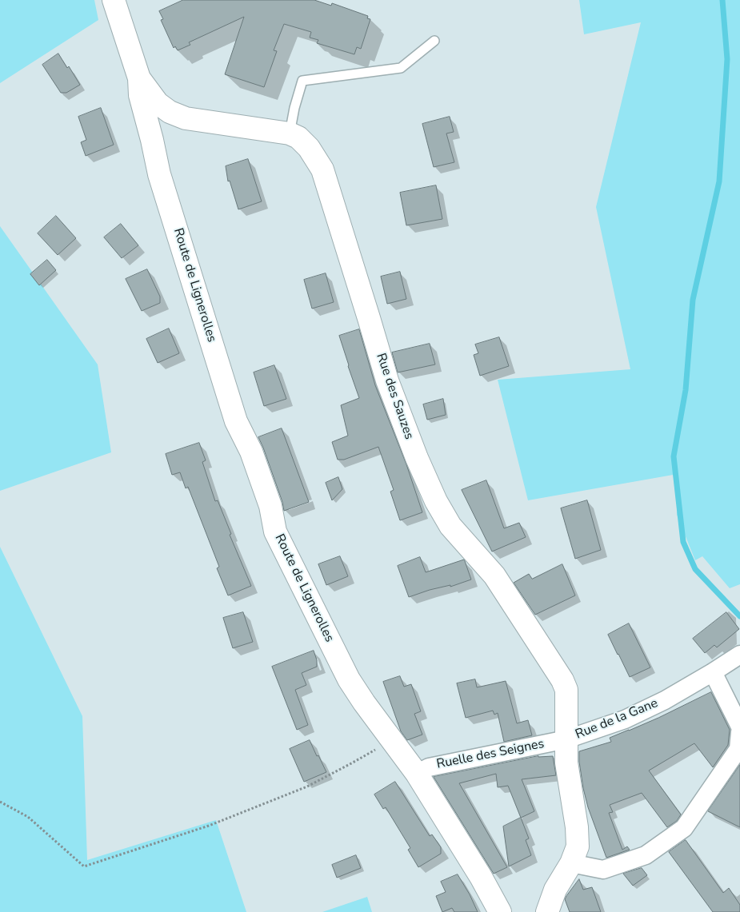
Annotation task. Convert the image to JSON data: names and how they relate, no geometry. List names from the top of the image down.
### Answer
{
  "streets": {
    "street": [
      "Route de Lignerolles",
      "Rue des Sauzes",
      "Rue de la Gane",
      "Ruelle des Seignes"
    ]
  },
  "crossings": [
    ["Route de Lignerolles", "Ruelle des Seignes"],
    ["Rue des Sauzes", "Rue de la Gane"],
    ["Rue des Sauzes", "Ruelle des Seignes"],
    ["Rue de la Gane", "Ruelle des Seignes"]
  ]
}
